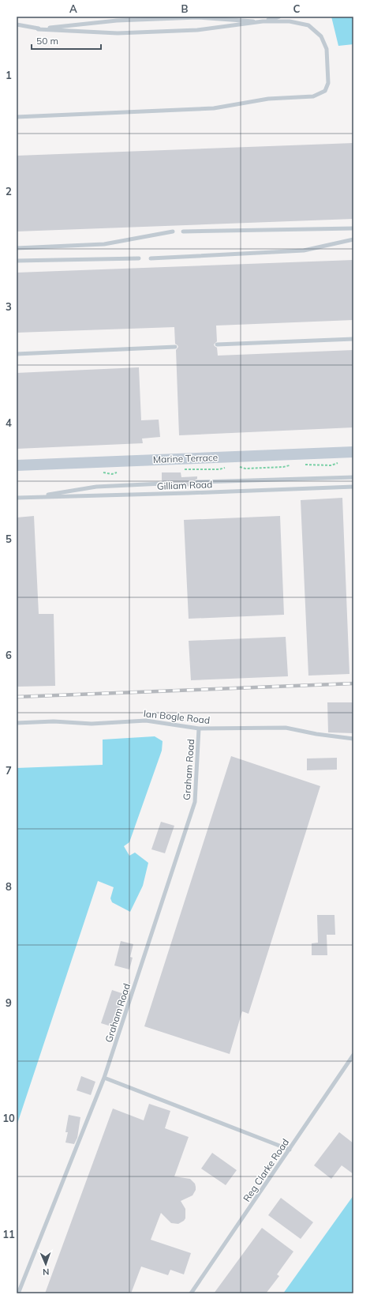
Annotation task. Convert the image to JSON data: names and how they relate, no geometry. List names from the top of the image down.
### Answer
{
  "streets": {
    "main road": ["Marine Terrace"],
    "lane": [
      "Gilliam Road",
      "Ian Bogle Road",
      "Graham Road",
      "Reg Clarke Road"
    ]
  },
  "crossings": [
    ["Ian Bogle Road", "Graham Road"]
  ],
  "scale_bar": "50 m",
  "north": "bottom",
  "grid": {
    "columns": ["A", "B", "C"],
    "rows": [
      "1",
      "2",
      "3",
      "4",
      "5",
      "6",
      "7",
      "8",
      "9",
      "10",
      "11"
    ]
  }
}
